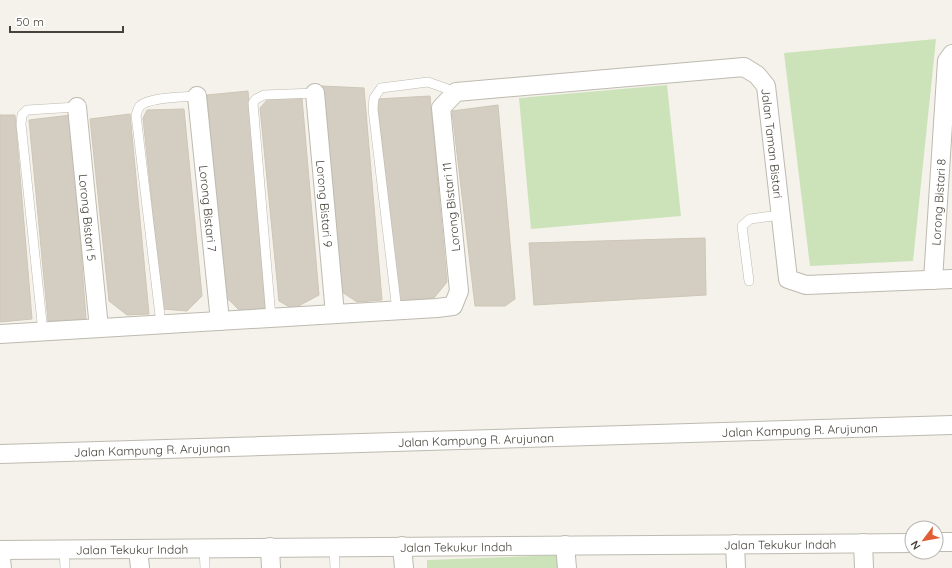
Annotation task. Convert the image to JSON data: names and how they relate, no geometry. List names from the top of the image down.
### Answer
{
  "streets": {
    "street": [
      "Jalan Taman Bistari",
      "Lorong Bistari 8",
      "Lorong Bistari 9",
      "Lorong Bistari 11",
      "Lorong Bistari 7",
      "Lorong Bistari 5",
      "Jalan Kampung R. Arujunan",
      "Jalan Tekukur Indah"
    ]
  },
  "crossings": [
    ["Jalan Taman Bistari", "Lorong Bistari 8"],
    ["Jalan Taman Bistari", "Lorong Bistari 11"]
  ],
  "scale_bar": "50 m",
  "north": "bottom left"
}
